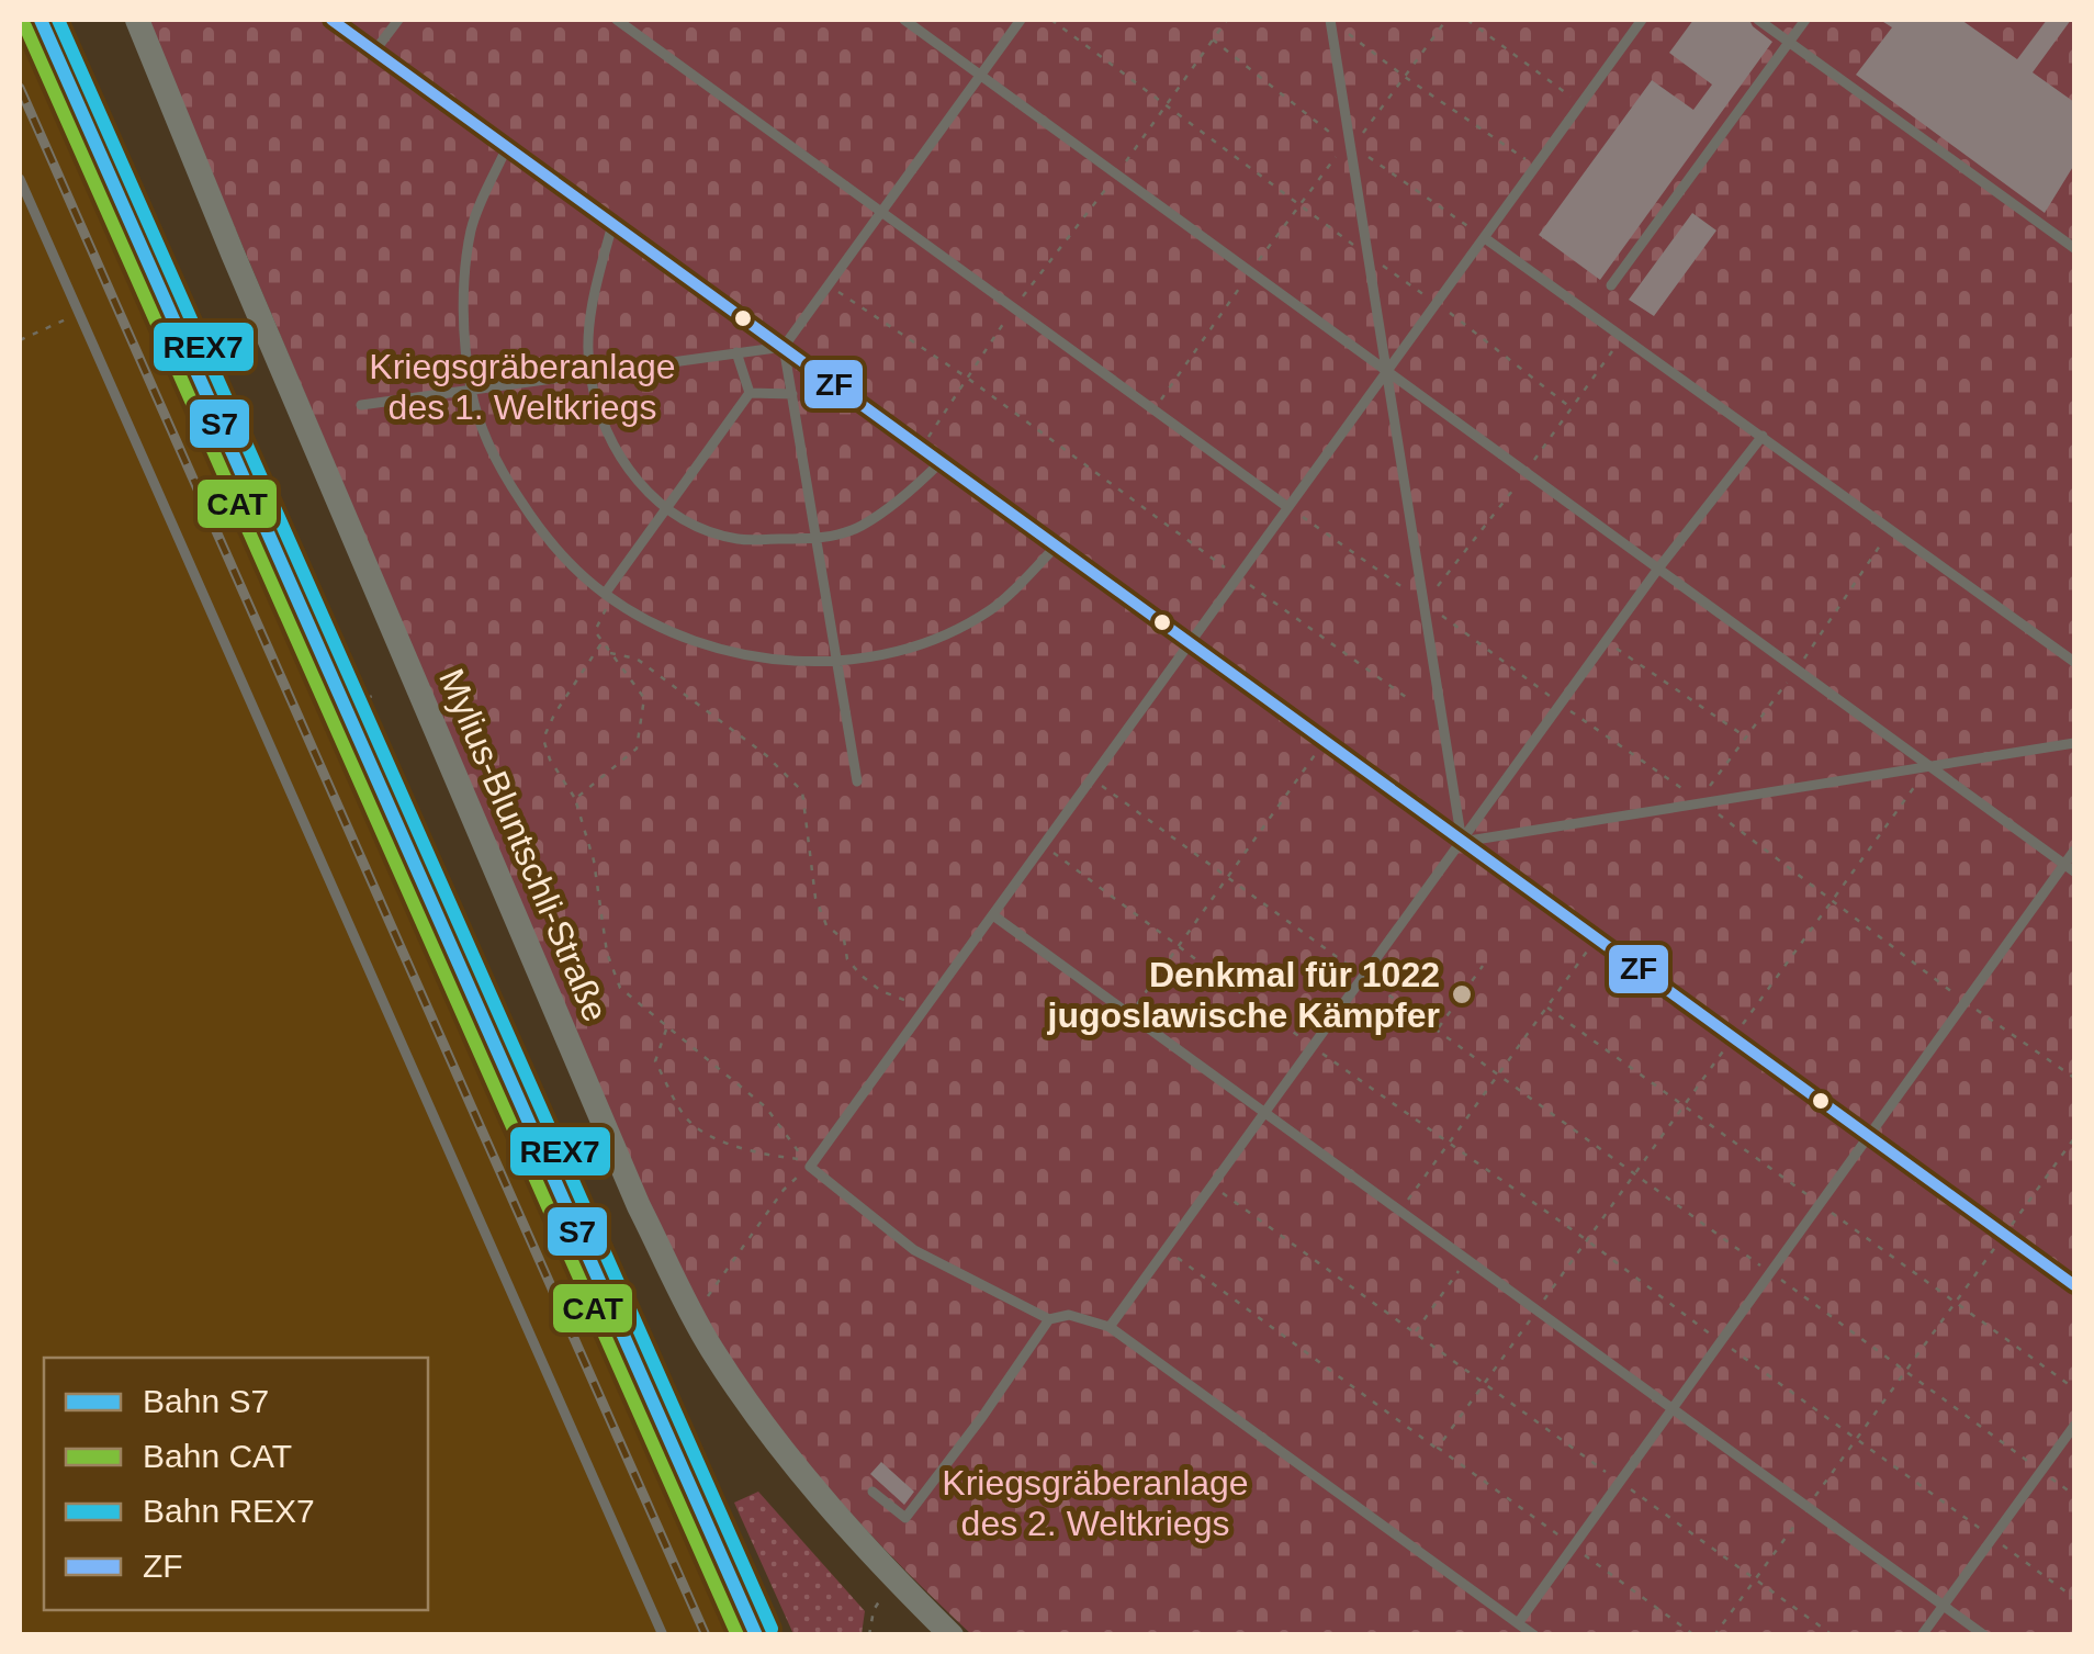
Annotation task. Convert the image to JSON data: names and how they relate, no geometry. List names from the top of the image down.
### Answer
{
  "streets": {
    "street": ["Mylius-Bluntschli-Straße"]
  },
  "parks": ["Kriegsgräberanlage des 1. Weltkriegs", "Kriegsgräberanlage des 2. Weltkriegs"],
  "places": ["Denkmal für 1022 jugoslawische Kämpfer"],
  "lines": [
    "rail line S7",
    "rail line REX7",
    "transit line ZF",
    "rail line CAT"
  ],
  "legend": [
    "Bahn S7",
    "Bahn CAT",
    "Bahn REX7",
    "ZF"
  ]
}
